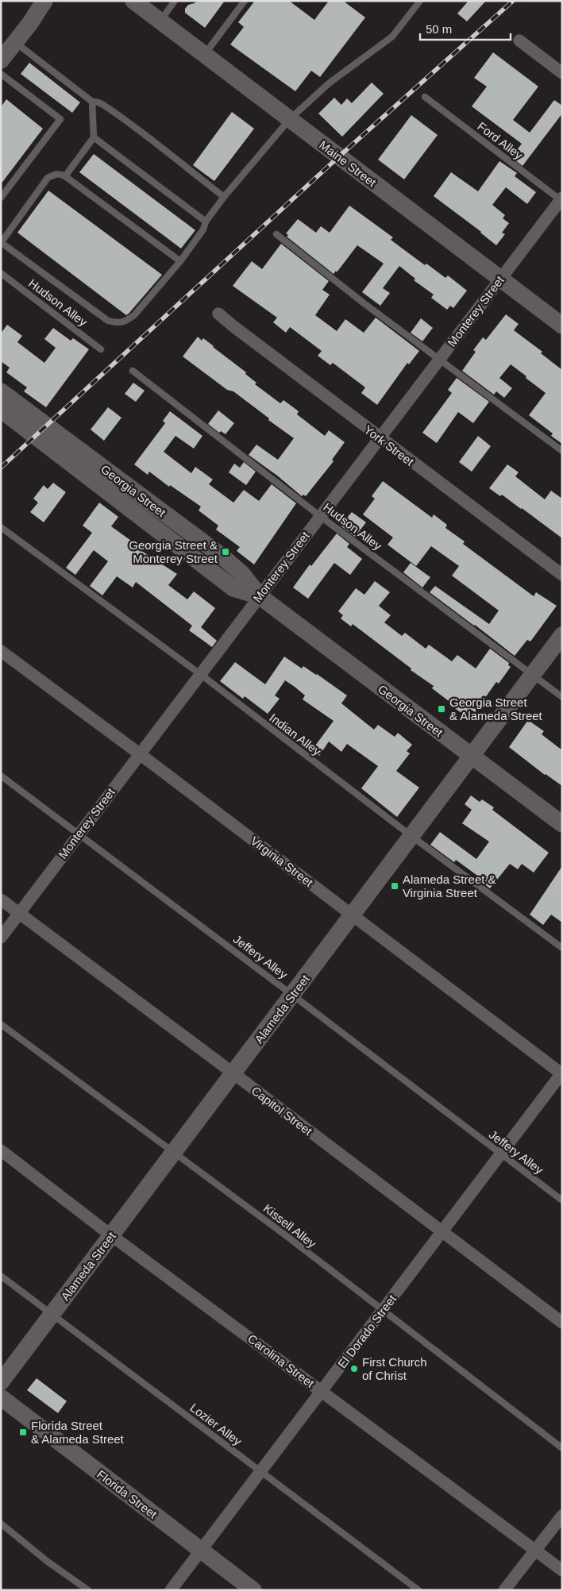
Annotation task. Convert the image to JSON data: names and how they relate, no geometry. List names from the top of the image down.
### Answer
{
  "streets": {
    "main road": [
      "Maine Street",
      "Georgia Street",
      "Alameda Street",
      "Florida Street"
    ],
    "street": [
      "Monterey Street",
      "York Street",
      "Virginia Street",
      "Capitol Street",
      "El Dorado Street",
      "Carolina Street"
    ],
    "lane": [
      "Ford Alley",
      "Hudson Alley",
      "Indian Alley",
      "Jeffery Alley",
      "Kissell Alley",
      "Lozier Alley"
    ]
  },
  "crossings": [
    ["Ford Alley", "Monterey Street"],
    ["Maine Street", "Monterey Street"],
    ["Hudson Alley", "Monterey Street"],
    ["Hudson Alley", "Alameda Street"],
    ["Monterey Street", "York Street"],
    ["Monterey Street", "Georgia Street"],
    ["Monterey Street", "Indian Alley"],
    ["Monterey Street", "Virginia Street"],
    ["Monterey Street", "Jeffery Alley"],
    ["Monterey Street", "Capitol Street"],
    ["Georgia Street", "Alameda Street"],
    ["Indian Alley", "Alameda Street"],
    ["Virginia Street", "Alameda Street"],
    ["Virginia Street", "El Dorado Street"],
    ["Jeffery Alley", "Alameda Street"],
    ["Jeffery Alley", "El Dorado Street"],
    ["Alameda Street", "Capitol Street"],
    ["Alameda Street", "Kissell Alley"],
    ["Alameda Street", "Carolina Street"],
    ["Alameda Street", "Lozier Alley"],
    ["Capitol Street", "El Dorado Street"],
    ["Kissell Alley", "El Dorado Street"],
    ["El Dorado Street", "Carolina Street"],
    ["El Dorado Street", "Lozier Alley"],
    ["El Dorado Street", "Florida Street"]
  ],
  "places": {
    "transit": [
      "Georgia Street & Monterey Street",
      "Georgia Street & Alameda Street",
      "Alameda Street & Virginia Street",
      "Florida Street & Alameda Street"
    ],
    "other": ["First Church of Christ"]
  },
  "scale_bar": "50 m"
}
